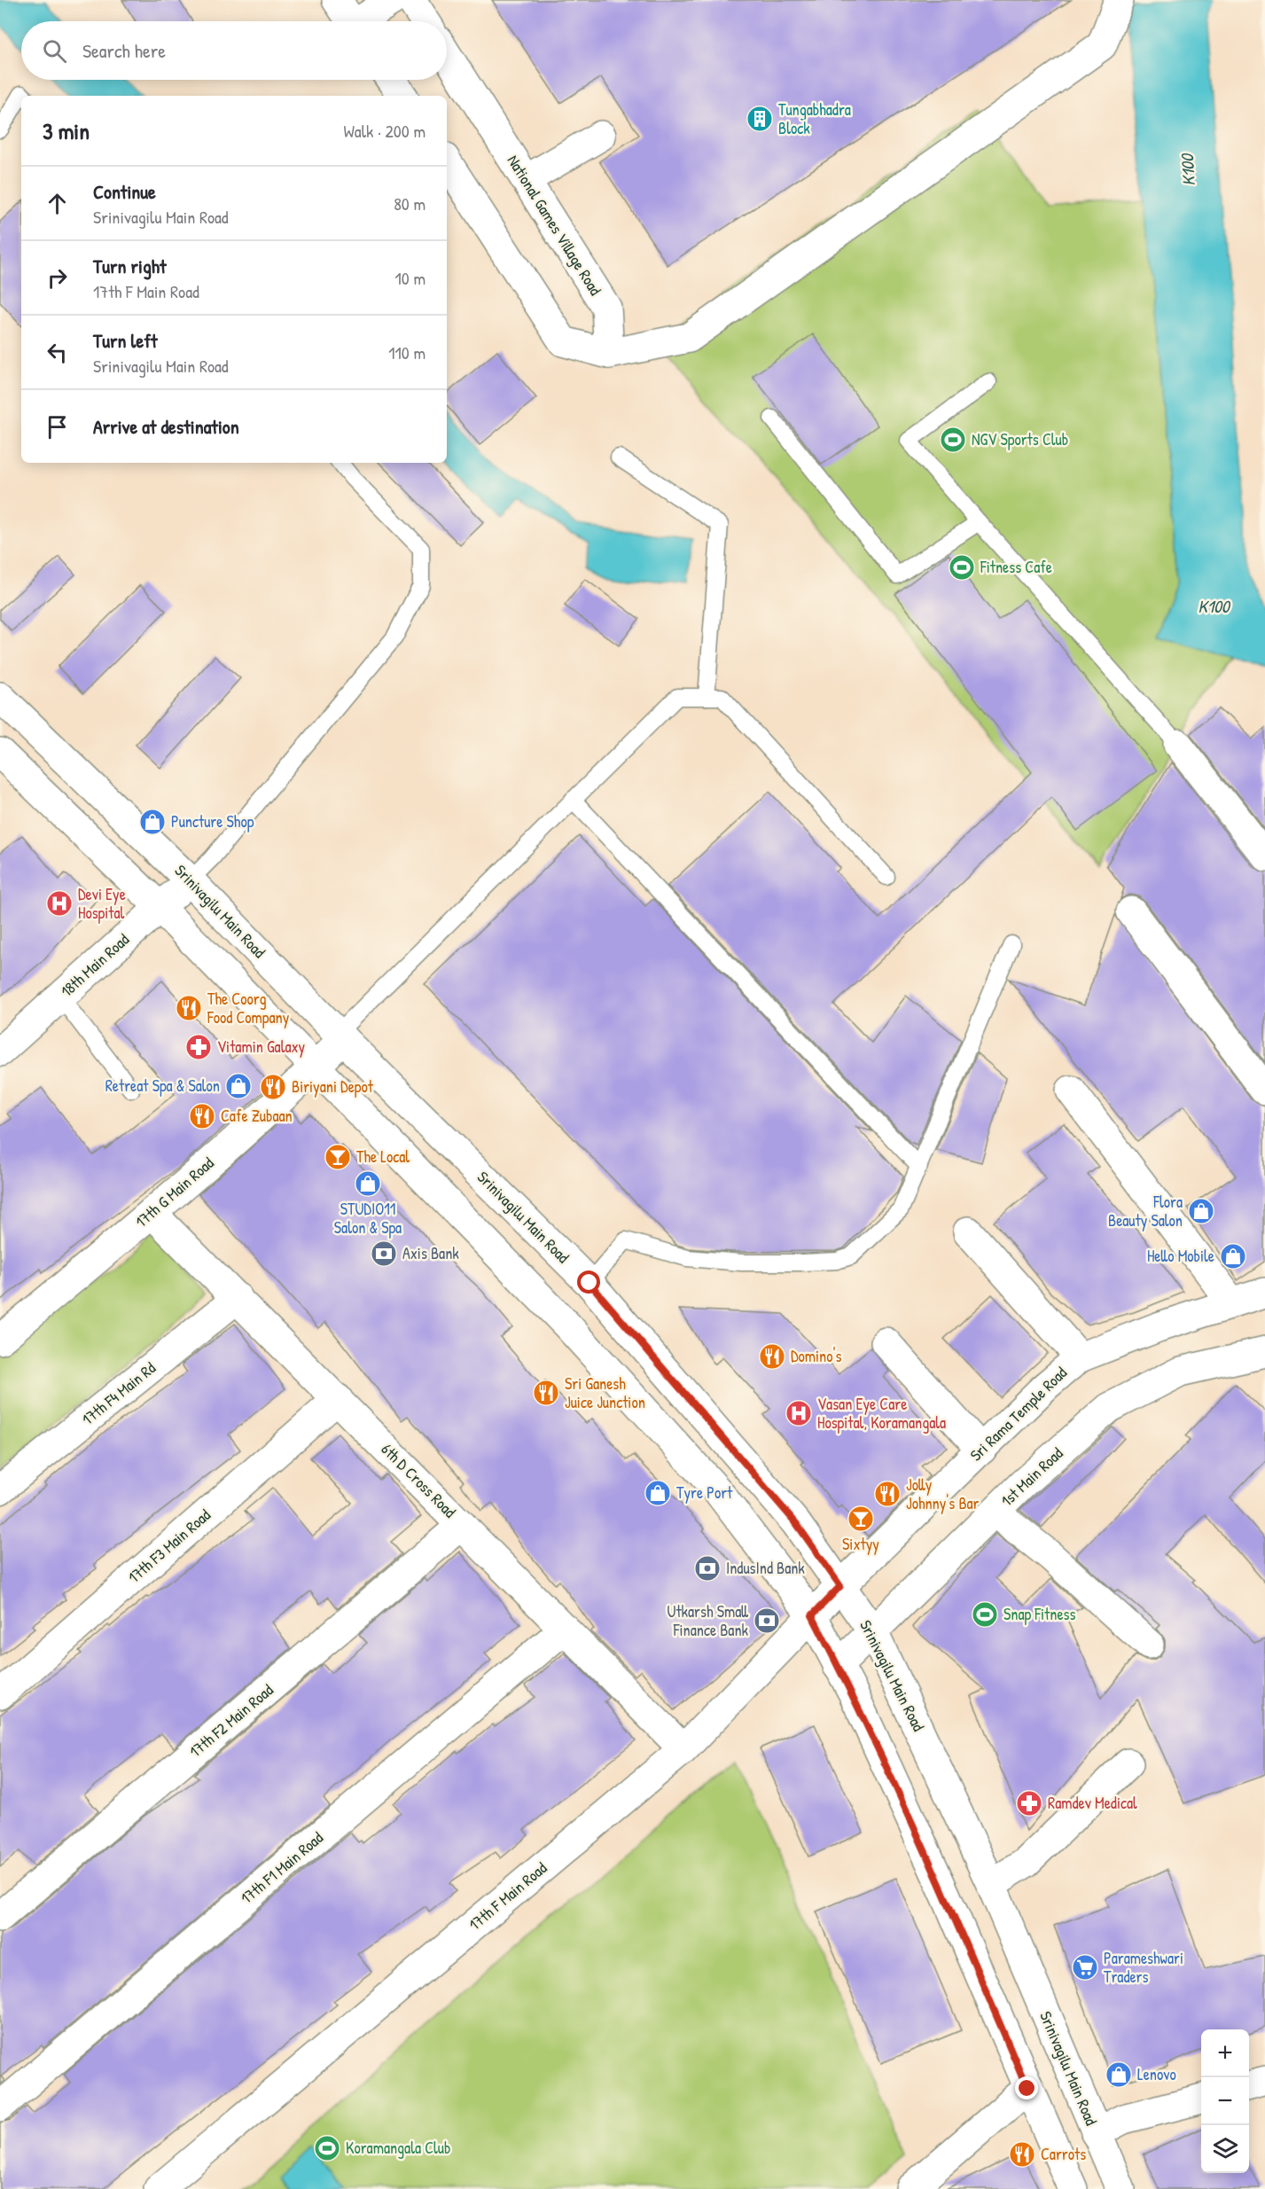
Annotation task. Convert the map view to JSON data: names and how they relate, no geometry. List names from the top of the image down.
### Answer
{
  "streets": {
    "street": [
      "National Games Village Road",
      "Srinivagilu Main Road",
      "18th Main Road",
      "17th G Main Road",
      "17th F4 Main Rd",
      "Sri Rama Temple Road",
      "1st Main Road",
      "6th D Cross Road",
      "17th F3 Main Road",
      "17th F2 Main Road",
      "17th F1 Main Road",
      "17th F Main Road"
    ]
  },
  "crossings": [
    ["Srinivagilu Main Road", "18th Main Road"],
    ["Srinivagilu Main Road", "17th G Main Road"],
    ["Srinivagilu Main Road", "Sri Rama Temple Road"],
    ["Srinivagilu Main Road", "1st Main Road"],
    ["Srinivagilu Main Road", "17th F Main Road"],
    ["17th G Main Road", "6th D Cross Road"],
    ["17th F4 Main Rd", "6th D Cross Road"],
    ["Sri Rama Temple Road", "17th F Main Road"],
    ["6th D Cross Road", "17th F3 Main Road"],
    ["6th D Cross Road", "17th F2 Main Road"],
    ["6th D Cross Road", "17th F1 Main Road"],
    ["6th D Cross Road", "17th F Main Road"]
  ],
  "water": ["K100"],
  "places": {
    "building": ["Tungabhadra Block"],
    "sports": [
      "NGV Sports Club",
      "Fitness Cafe",
      "Snap Fitness",
      "Koramangala Club"
    ],
    "shop": [
      "Puncture Shop",
      "Retreat Spa & Salon",
      "STUDIO11 Salon & Spa",
      "Flora Beauty Salon",
      "Hello Mobile",
      "Tyre Port",
      "Lenovo"
    ],
    "hospital": ["Devi Eye Hospital", "Vasan Eye Care Hospital, Koramangala"],
    "restaurant": [
      "The Coorg Food Company",
      "Biriyani Depot",
      "Cafe Zubaan",
      "Domino's",
      "Sri Ganesh Juice Junction",
      "Jolly Johnny's Bar",
      "Carrots"
    ],
    "pharmacy": ["Vitamin Galaxy", "Ramdev Medical"],
    "bar": ["The Local", "Sixtyy"],
    "bank": ["Axis Bank", "IndusInd Bank", "Utkarsh Small Finance Bank"],
    "supermarket": ["Parameshwari Traders"]
  },
  "page": {
    "search": "Search here",
    "heading": ["3 min", "Walk · 200 m"],
    "list": [
      ["Continue", "Srinivagilu Main Road", "80 m"],
      ["Turn right", "17th F Main Road", "10 m"],
      ["Turn left", "Srinivagilu Main Road", "110 m"],
      "Arrive at destination"
    ],
    "map_buttons": ["+", "−"]
  }
}
